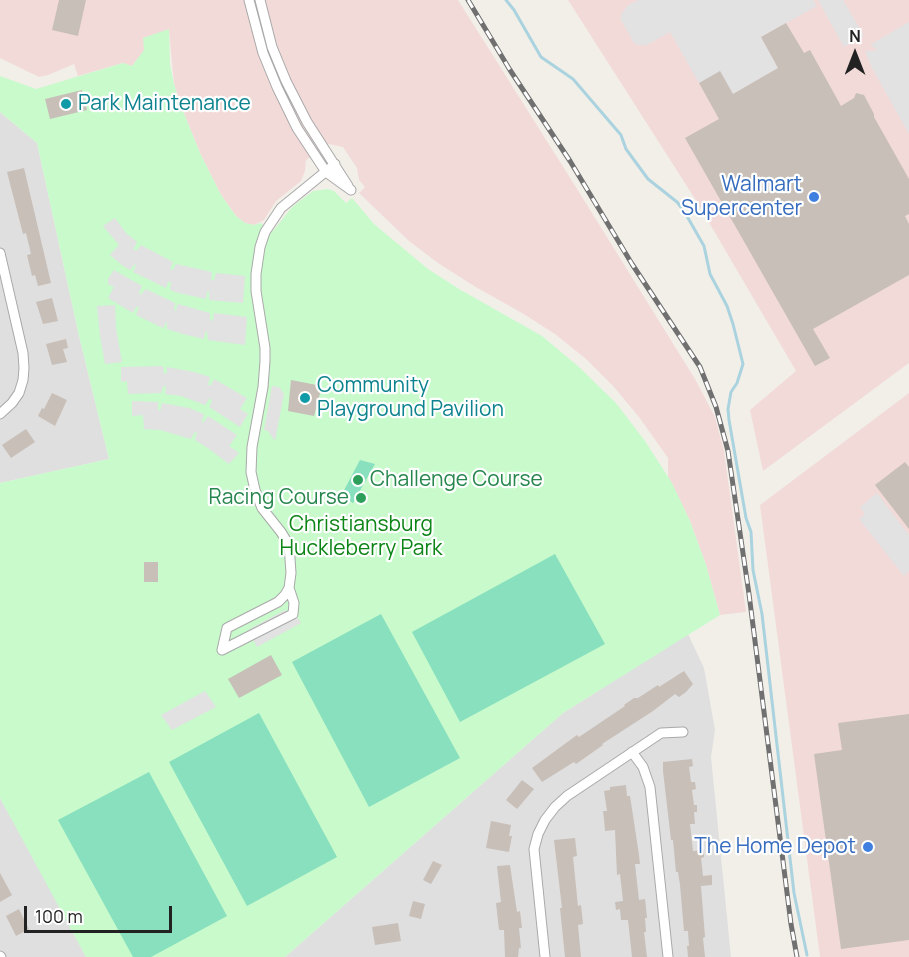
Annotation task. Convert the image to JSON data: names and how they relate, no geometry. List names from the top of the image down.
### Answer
{
  "parks": ["Christiansburg Huckleberry Park"],
  "places": [
    "Park Maintenance",
    "Walmart Supercenter",
    "Community Playground Pavilion",
    "Challenge Course",
    "Racing Course",
    "The Home Depot"
  ],
  "scale_bar": "100 m",
  "north": "top"
}
